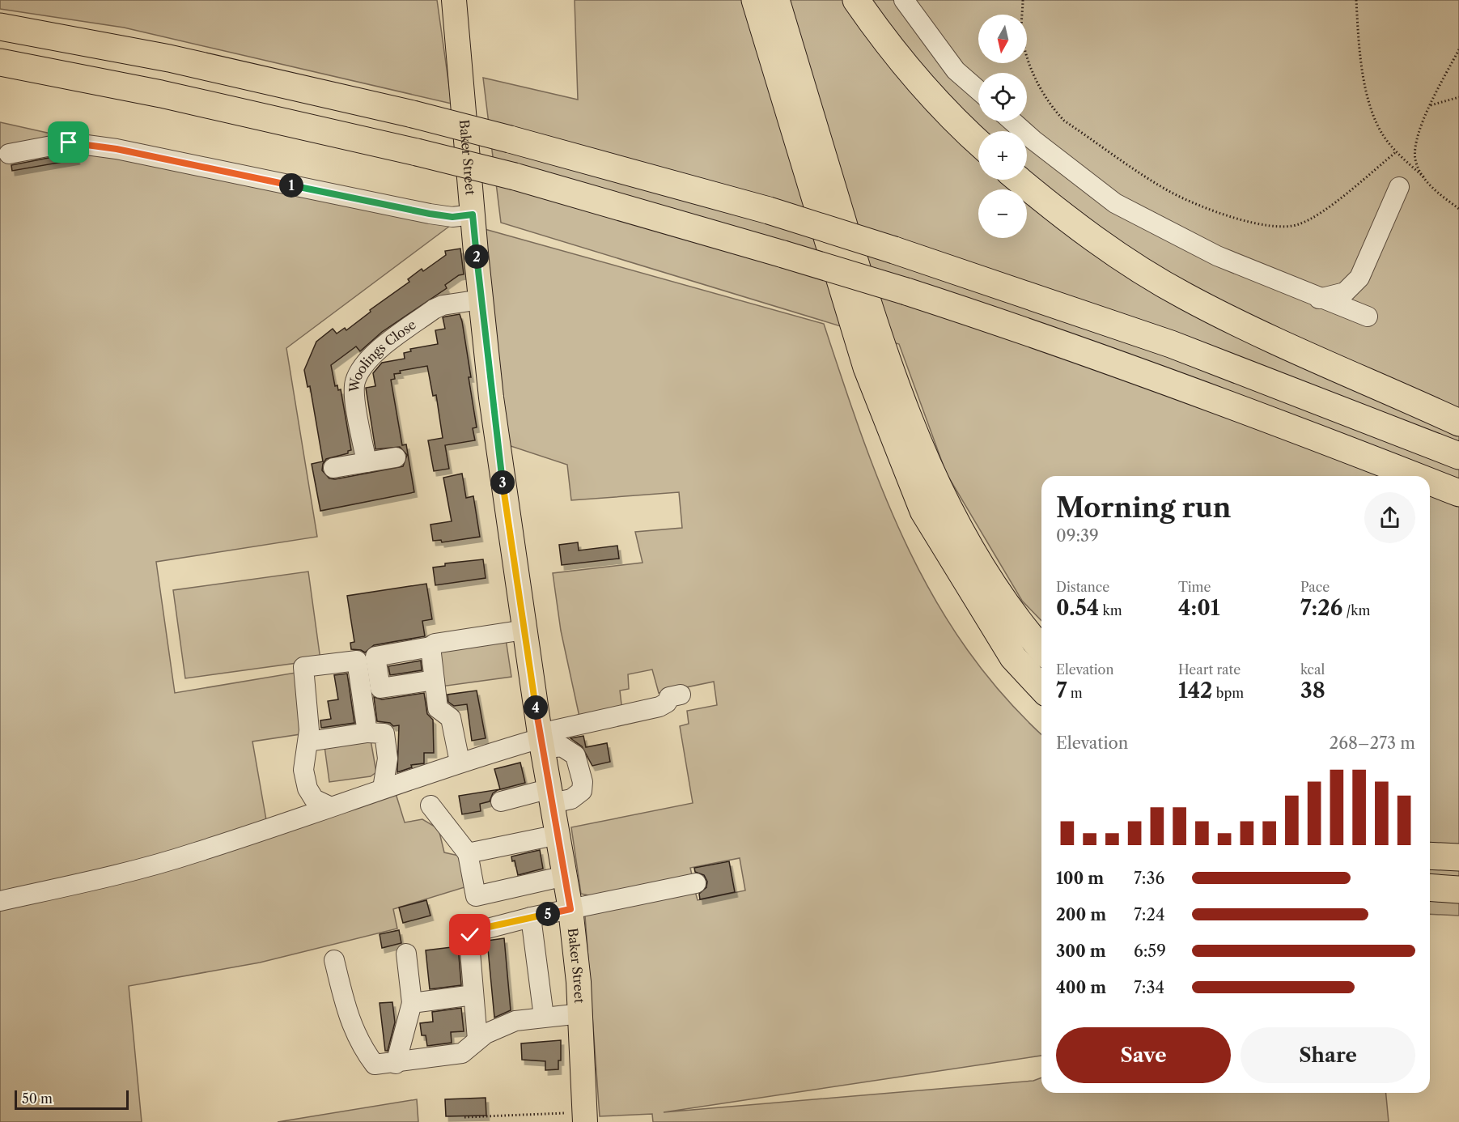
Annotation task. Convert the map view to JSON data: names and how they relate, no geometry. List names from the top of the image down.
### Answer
{
  "streets": {
    "main road": ["Baker Street"],
    "street": ["Woolings Close"]
  },
  "crossings": [
    ["Baker Street", "Woolings Close"]
  ],
  "scale_bar": "50 m",
  "north": "bottom",
  "page": {
    "map_buttons": ["+", "−"],
    "pins": [
      "1",
      "2",
      "3",
      "4",
      "5"
    ],
    "heading": ["Morning run", "09:39"],
    "stats": [
      ["Distance", "0.54 km"],
      ["Time", "4:01"],
      ["Pace", "7:26 /km"],
      ["Elevation", "7 m"],
      ["Heart rate", "142 bpm"],
      ["kcal", "38"]
    ],
    "chart": ["Elevation", "268–273 m"],
    "list": [
      {
        "name": "100 m",
        "note": "7:36"
      },
      {
        "name": "200 m",
        "note": "7:24"
      },
      {
        "name": "300 m",
        "note": "6:59"
      },
      {
        "name": "400 m",
        "note": "7:34"
      }
    ],
    "buttons": ["Save", "Share"],
    "scale": "50 m"
  }
}
